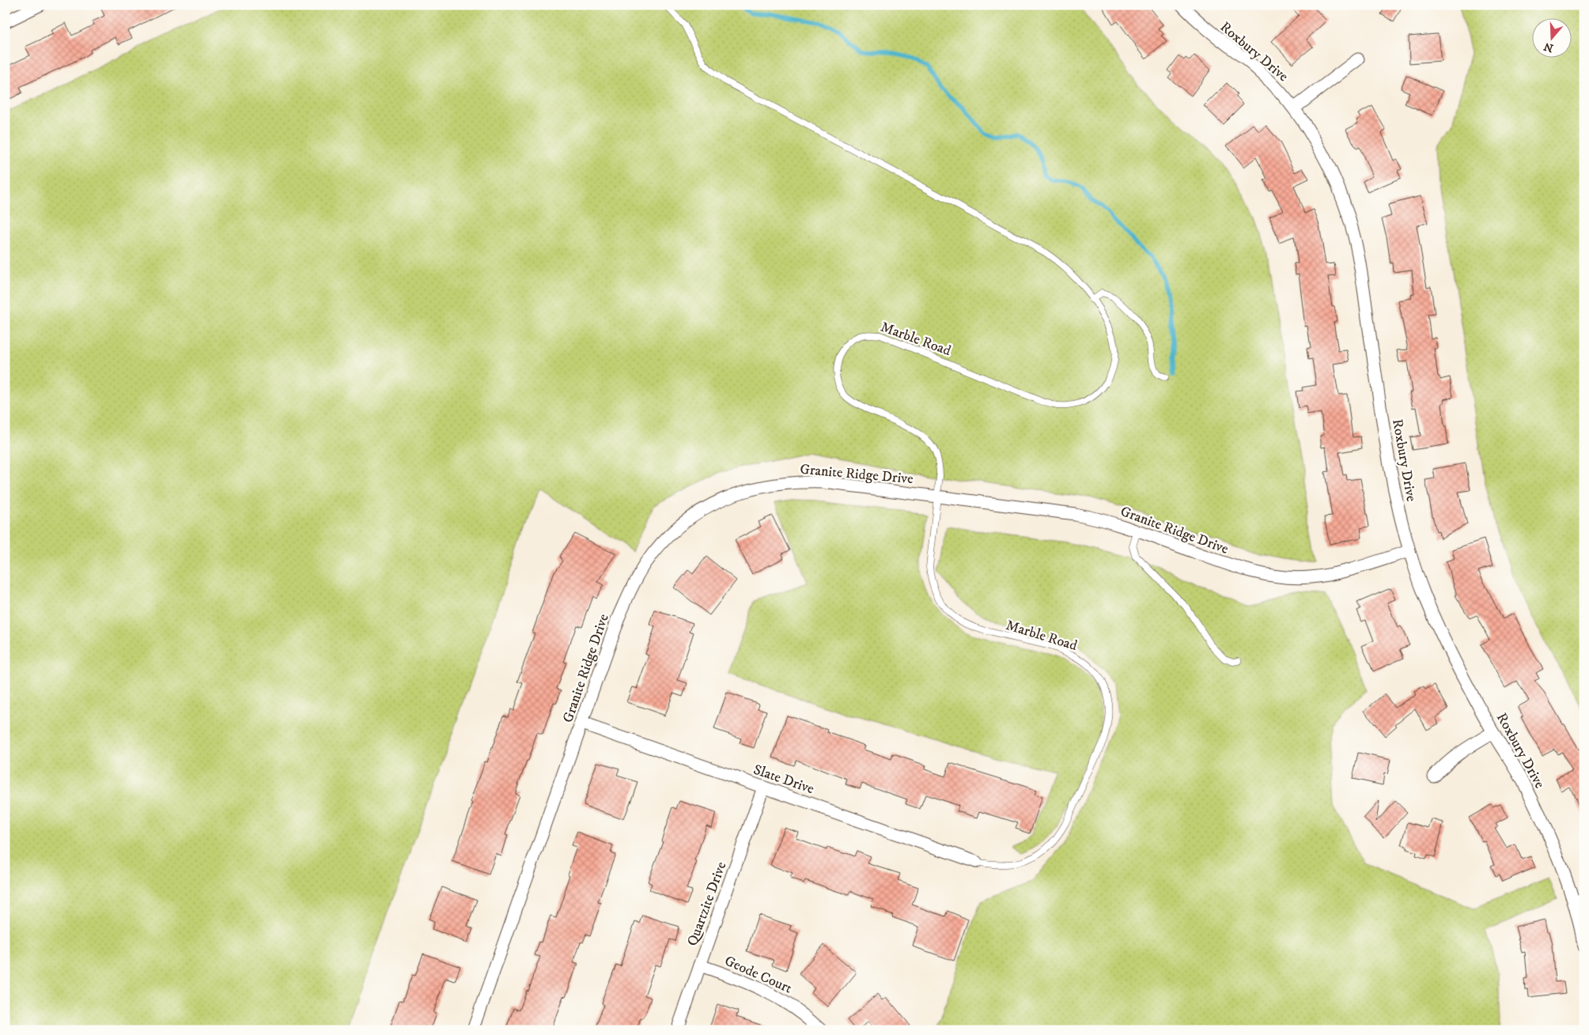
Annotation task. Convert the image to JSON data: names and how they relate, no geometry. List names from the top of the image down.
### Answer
{
  "streets": {
    "street": [
      "Roxbury Drive",
      "Granite Ridge Drive",
      "Slate Drive",
      "Quartzite Drive",
      "Geode Court"
    ],
    "lane": ["Marble Road"]
  },
  "crossings": [
    ["Roxbury Drive", "Granite Ridge Drive"],
    ["Marble Road", "Granite Ridge Drive"],
    ["Marble Road", "Slate Drive"],
    ["Granite Ridge Drive", "Slate Drive"],
    ["Slate Drive", "Quartzite Drive"],
    ["Quartzite Drive", "Geode Court"]
  ],
  "north": "bottom"
}
